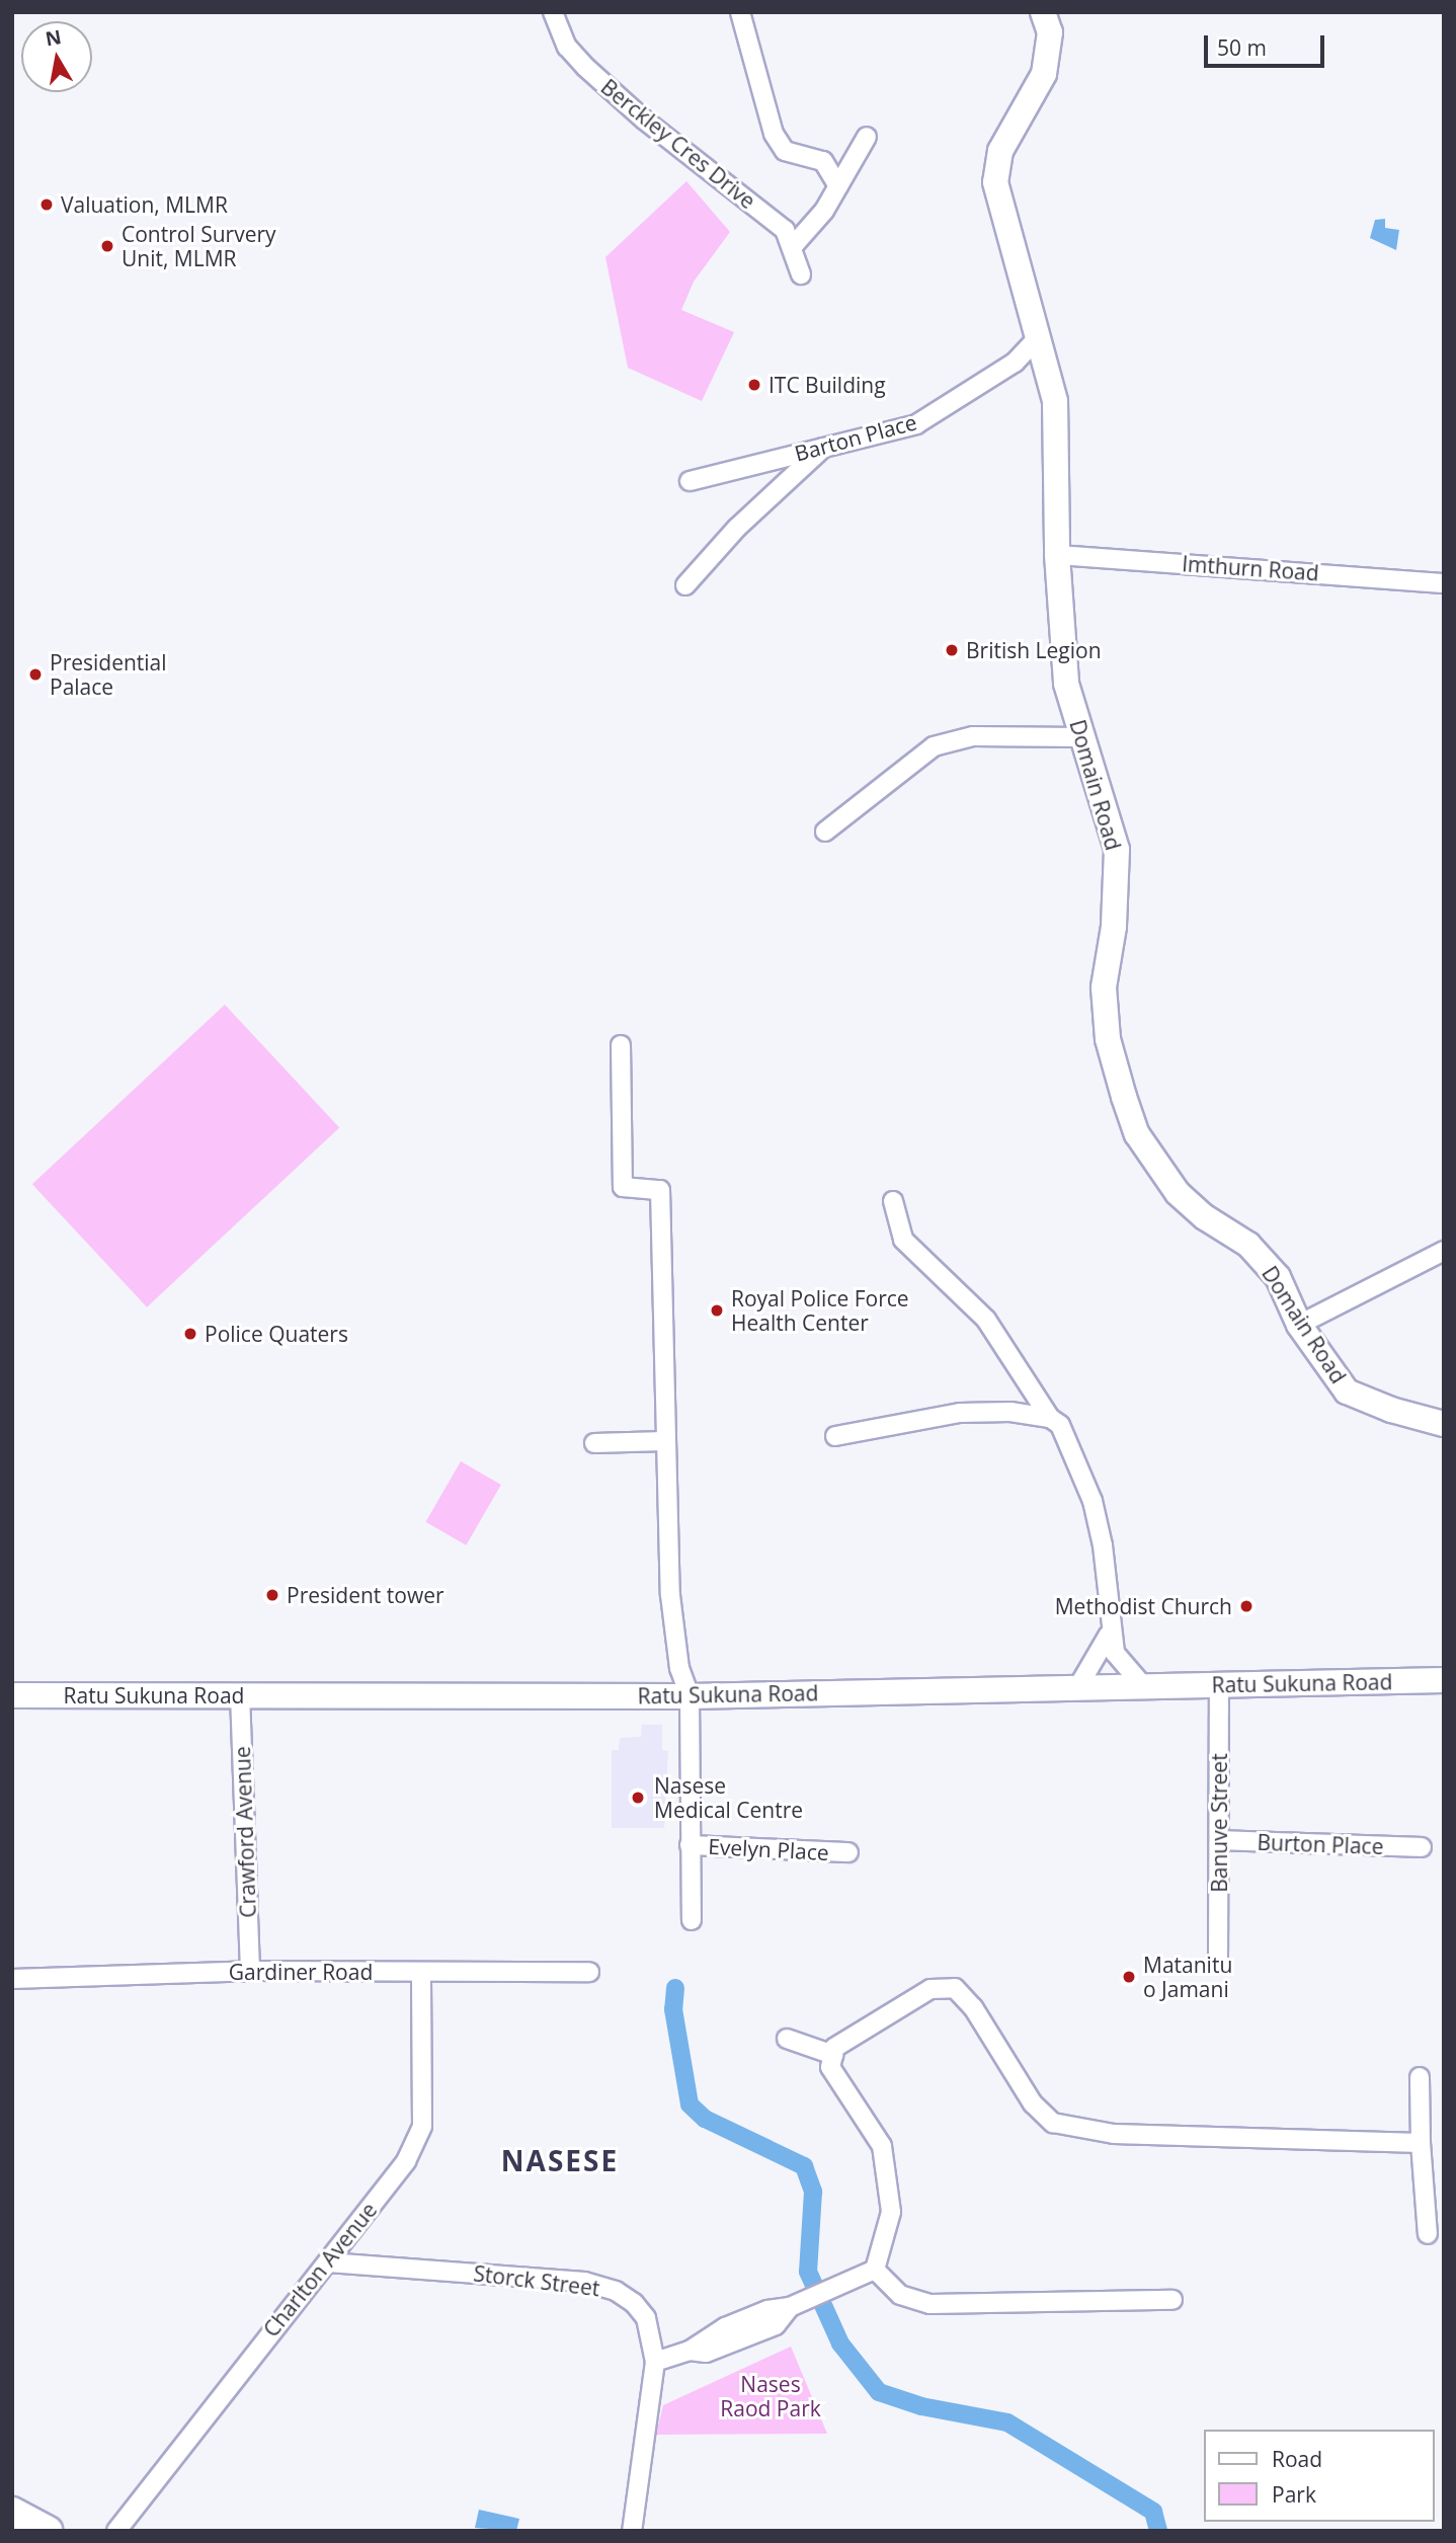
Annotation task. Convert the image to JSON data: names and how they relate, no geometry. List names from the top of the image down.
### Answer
{
  "streets": {
    "street": [
      "Berckley Cres Drive",
      "Barton Place",
      "Imthurn Road",
      "Domain Road",
      "Ratu Sukuna Road",
      "Banuve Street",
      "Crawford Avenue",
      "Burton Place",
      "Evelyn Place",
      "Gardiner Road",
      "Charlton Avenue",
      "Storck Street"
    ]
  },
  "crossings": [
    ["Barton Place", "Domain Road"],
    ["Imthurn Road", "Domain Road"],
    ["Ratu Sukuna Road", "Banuve Street"],
    ["Ratu Sukuna Road", "Crawford Avenue"],
    ["Banuve Street", "Burton Place"],
    ["Crawford Avenue", "Gardiner Road"],
    ["Gardiner Road", "Charlton Avenue"],
    ["Charlton Avenue", "Storck Street"]
  ],
  "districts": ["NASESE"],
  "parks": ["Nases Raod Park"],
  "places": [
    "Valuation, MLMR",
    "Control Survery Unit, MLMR",
    "ITC Building",
    "British Legion",
    "Presidential Palace",
    "Royal Police Force Health Center",
    "Police Quaters",
    "President tower",
    "Methodist Church",
    "Nasese Medical Centre",
    "Matanitu o Jamani"
  ],
  "legend": ["Road", "Park"],
  "scale_bar": "50 m",
  "north": "top"
}
